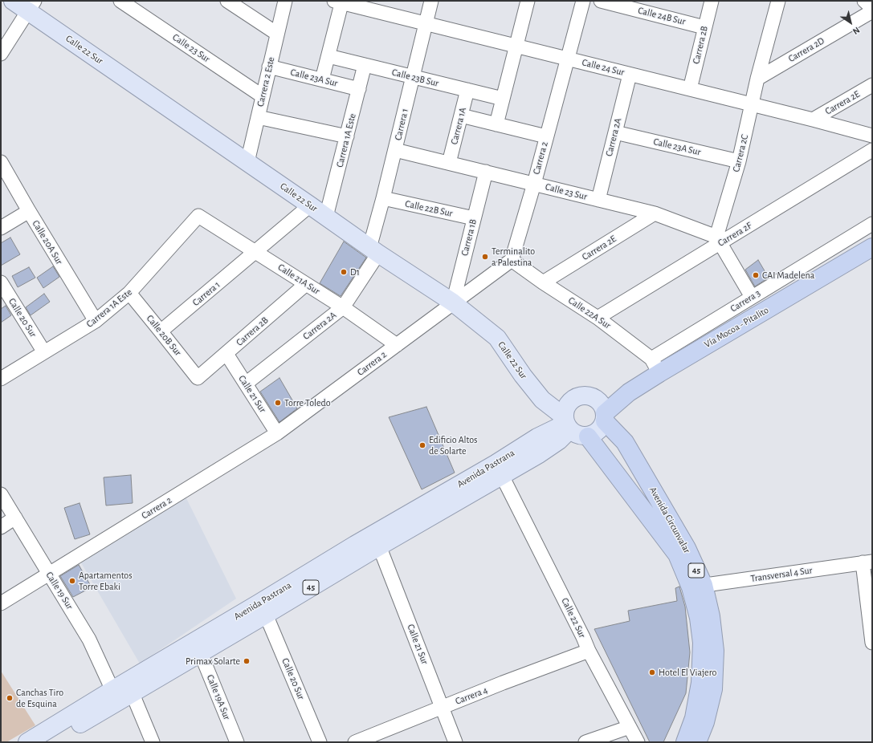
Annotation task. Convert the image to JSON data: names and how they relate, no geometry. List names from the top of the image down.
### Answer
{
  "streets": {
    "highway": ["Vía Mocoa - Pitalito", "Avenida Circunvalar", "45"],
    "main road": ["Calle 22 Sur", "Avenida Pastrana"],
    "street": [
      "Calle 24B Sur",
      "Carrera 2B",
      "Calle 23 Sur",
      "Carrera 2D",
      "Calle 24 Sur",
      "Calle 23A Sur",
      "Calle 23B Sur",
      "Carrera 2 Este",
      "Carrera 2E",
      "Carrera 1",
      "Carrera 1A",
      "Carrera 2A",
      "Carrera 1A Este",
      "Carrera 2C",
      "Carrera 2",
      "Calle 22B Sur",
      "Carrera 2F",
      "Carrera 1B",
      "Calle 20A Sur",
      "Calle 21A Sur",
      "Carrera 3",
      "Calle 22A Sur",
      "Calle 20 Sur",
      "Calle 20B Sur",
      "Calle 21 Sur",
      "Transversal 4 Sur",
      "Calle 19 Sur",
      "Carrera 4",
      "Calle 19A Sur"
    ]
  },
  "crossings": [
    ["Calle 24B Sur", "Carrera 2B"],
    ["Carrera 2B", "Calle 24 Sur"],
    ["Carrera 2B", "Calle 21A Sur"],
    ["Carrera 2B", "Calle 20B Sur"],
    ["Carrera 2B", "Calle 21 Sur"],
    ["Calle 23 Sur", "Carrera 2 Este"],
    ["Calle 23 Sur", "Carrera 2E"],
    ["Calle 23 Sur", "Carrera 1"],
    ["Calle 23 Sur", "Carrera 1A"],
    ["Calle 23 Sur", "Carrera 2A"],
    ["Calle 23 Sur", "Carrera 2C"],
    ["Calle 23 Sur", "Carrera 2"],
    ["Calle 23 Sur", "Carrera 2F"],
    ["Calle 23 Sur", "Carrera 1B"],
    ["Calle 22 Sur", "Carrera 2 Este"],
    ["Calle 22 Sur", "Carrera 1"],
    ["Calle 22 Sur", "Carrera 2A"],
    ["Calle 22 Sur", "Carrera 1A Este"],
    ["Calle 22 Sur", "Carrera 2"],
    ["Calle 22 Sur", "Carrera 1B"],
    ["Calle 22 Sur", "Vía Mocoa - Pitalito"],
    ["Calle 22 Sur", "Avenida Pastrana"],
    ["Calle 22 Sur", "Avenida Circunvalar"],
    ["Calle 22 Sur", "Carrera 4"],
    ["Carrera 2D", "Carrera 2C"],
    ["Calle 24 Sur", "Carrera 2E"],
    ["Calle 24 Sur", "Carrera 1"],
    ["Calle 24 Sur", "Carrera 2A"],
    ["Calle 24 Sur", "Carrera 2C"],
    ["Calle 24 Sur", "Carrera 2"],
    ["Calle 23A Sur", "Carrera 2 Este"],
    ["Calle 23A Sur", "Carrera 2A"],
    ["Calle 23A Sur", "Carrera 1A Este"],
    ["Calle 23A Sur", "Carrera 2C"],
    ["Calle 23B Sur", "Carrera 1"],
    ["Calle 23B Sur", "Carrera 1A"],
    ["Calle 23B Sur", "Carrera 1A Este"],
    ["Carrera 2E", "Calle 22A Sur"],
    ["Carrera 1", "Carrera 2A"],
    ["Carrera 1", "Calle 22B Sur"],
    ["Carrera 1", "Calle 21A Sur"],
    ["Carrera 1", "Calle 20B Sur"],
    ["Carrera 2A", "Calle 21A Sur"],
    ["Carrera 2A", "Calle 21 Sur"],
    ["Carrera 1A Este", "Calle 20A Sur"],
    ["Carrera 1A Este", "Calle 21A Sur"],
    ["Carrera 1A Este", "Calle 20 Sur"],
    ["Carrera 1A Este", "Calle 20B Sur"],
    ["Carrera 2C", "Carrera 2F"],
    ["Carrera 2", "Carrera 1B"],
    ["Carrera 2", "Calle 21A Sur"],
    ["Carrera 2", "Calle 22A Sur"],
    ["Carrera 2", "Calle 21 Sur"],
    ["Carrera 2", "Calle 19 Sur"],
    ["Calle 22B Sur", "Carrera 1B"],
    ["Carrera 2F", "Calle 22A Sur"],
    ["Carrera 3", "Calle 22A Sur"],
    ["Carrera 3", "Vía Mocoa - Pitalito"],
    ["Calle 22A Sur", "Vía Mocoa - Pitalito"],
    ["Calle 20 Sur", "Avenida Pastrana"],
    ["Vía Mocoa - Pitalito", "Avenida Pastrana"],
    ["Vía Mocoa - Pitalito", "Avenida Circunvalar"],
    ["Calle 21 Sur", "Avenida Pastrana"],
    ["Calle 21 Sur", "Carrera 4"],
    ["Avenida Pastrana", "Avenida Circunvalar"],
    ["Avenida Pastrana", "Calle 19 Sur"],
    ["Avenida Pastrana", "Calle 19A Sur"],
    ["Avenida Circunvalar", "Transversal 4 Sur"]
  ],
  "places": [
    "Terminalito a Palestina",
    "D1",
    "CAI Madelena",
    "Torre Toledo",
    "Edificio Altos de Solarte",
    "Apartamentos Torre Ebaki",
    "Primax Solarte",
    "Hotel El Viajero",
    "Canchas Tiro de Esquina"
  ],
  "north": "bottom right"
}
